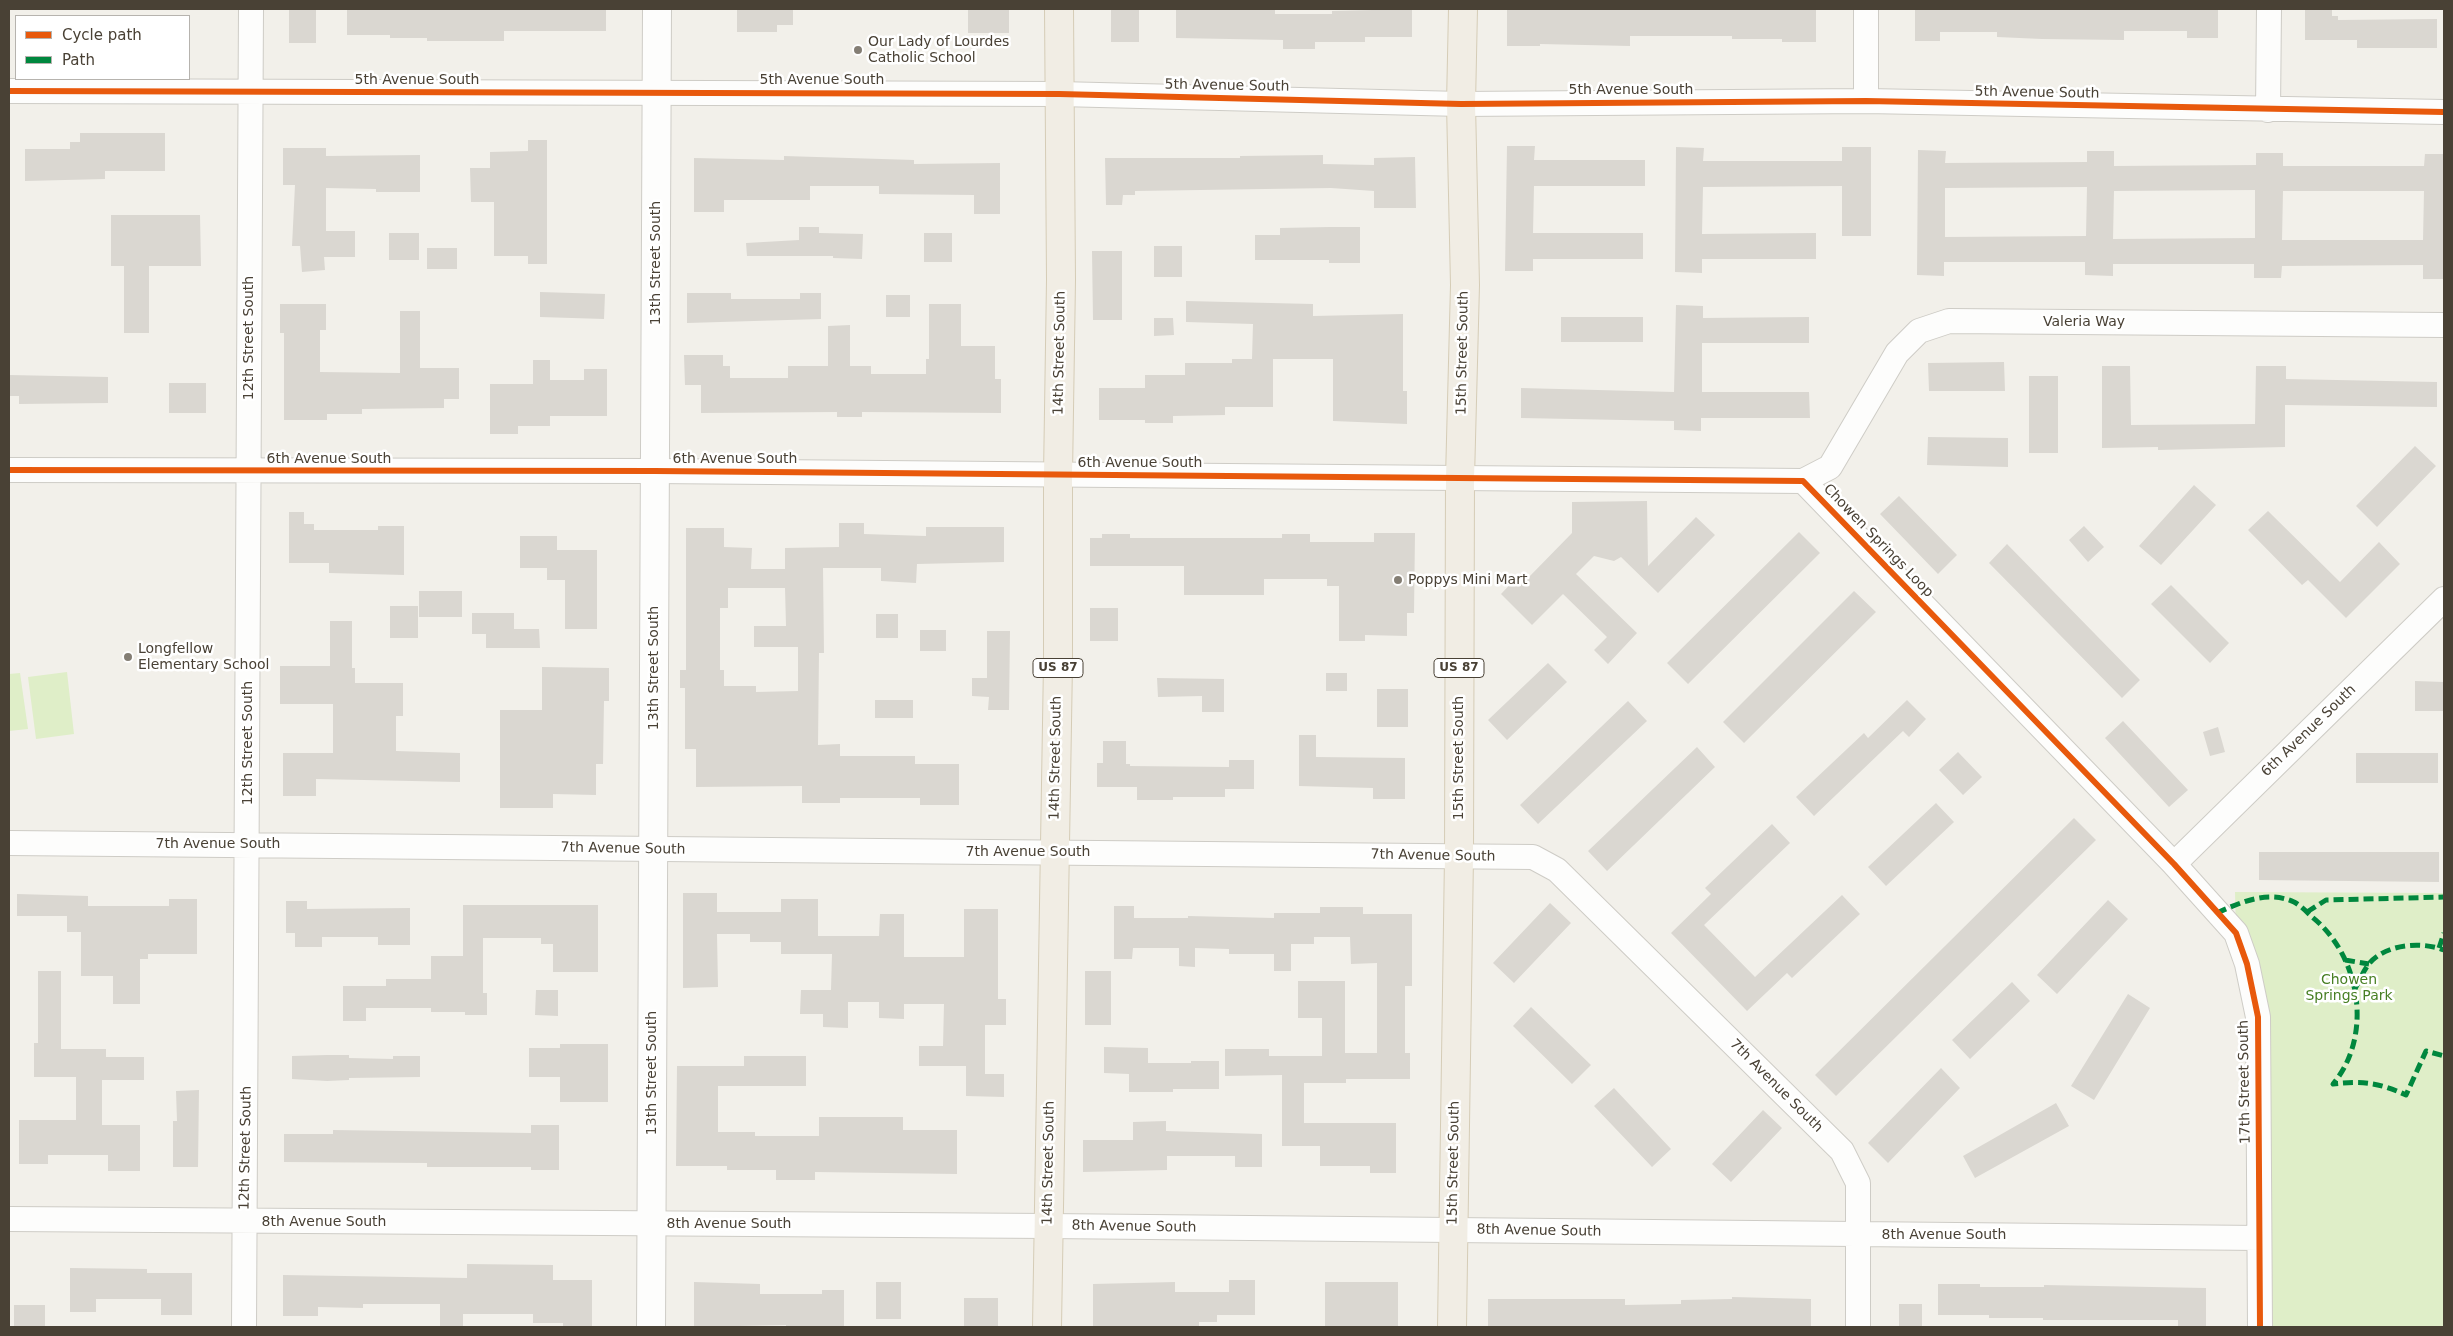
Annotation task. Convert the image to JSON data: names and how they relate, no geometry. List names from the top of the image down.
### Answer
{
  "streets": {
    "main road": ["14th Street South", "15th Street South", "US 87"],
    "street": [
      "5th Avenue South",
      "13th Street South",
      "Valeria Way",
      "12th Street South",
      "6th Avenue South",
      "Chowen Springs Loop",
      "7th Avenue South",
      "17th Street South",
      "8th Avenue South"
    ]
  },
  "crossings": [
    ["5th Avenue South", "13th Street South"],
    ["5th Avenue South", "12th Street South"],
    ["5th Avenue South", "14th Street South"],
    ["5th Avenue South", "15th Street South"],
    ["13th Street South", "6th Avenue South"],
    ["13th Street South", "7th Avenue South"],
    ["13th Street South", "8th Avenue South"],
    ["Valeria Way", "Chowen Springs Loop"],
    ["12th Street South", "6th Avenue South"],
    ["12th Street South", "7th Avenue South"],
    ["12th Street South", "8th Avenue South"],
    ["14th Street South", "6th Avenue South"],
    ["14th Street South", "7th Avenue South"],
    ["14th Street South", "8th Avenue South"],
    ["15th Street South", "6th Avenue South"],
    ["15th Street South", "Chowen Springs Loop"],
    ["15th Street South", "7th Avenue South"],
    ["15th Street South", "8th Avenue South"],
    ["6th Avenue South", "Chowen Springs Loop"],
    ["6th Avenue South", "17th Street South"],
    ["Chowen Springs Loop", "17th Street South"],
    ["7th Avenue South", "8th Avenue South"],
    ["17th Street South", "8th Avenue South"]
  ],
  "parks": ["Chowen Springs Park"],
  "places": ["Our Lady of Lourdes Catholic School", "Poppys Mini Mart", "Longfellow Elementary School"],
  "legend": ["Cycle path", "Path"]
}
